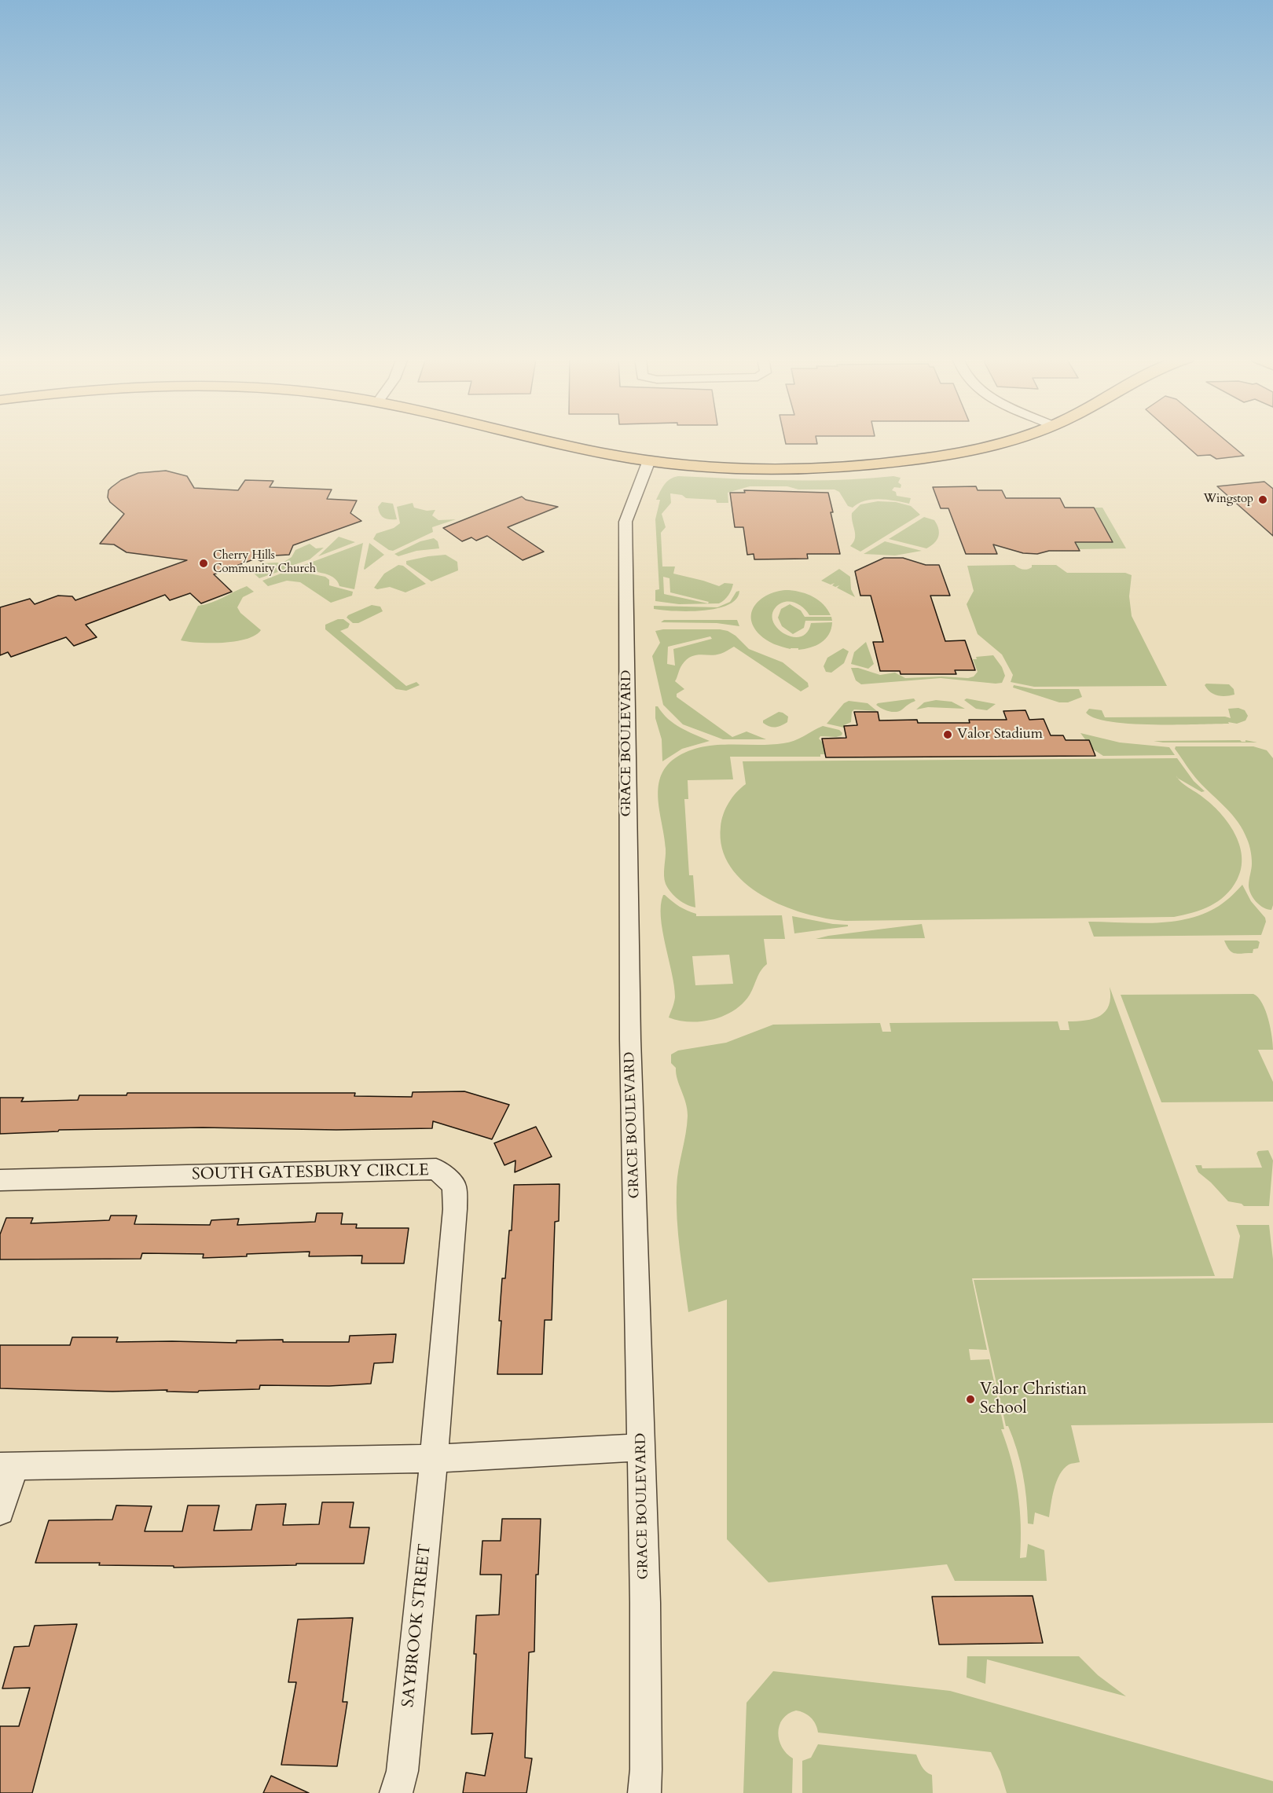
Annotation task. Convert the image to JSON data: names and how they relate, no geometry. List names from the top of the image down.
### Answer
{
  "streets": {
    "street": ["GRACE BOULEVARD", "SOUTH GATESBURY CIRCLE", "SAYBROOK STREET"]
  },
  "crossings": [
    ["SOUTH GATESBURY CIRCLE", "SAYBROOK STREET"]
  ],
  "places": [
    "Wingstop",
    "Cherry Hills Community Church",
    "Valor Stadium",
    "Valor Christian School"
  ]
}
